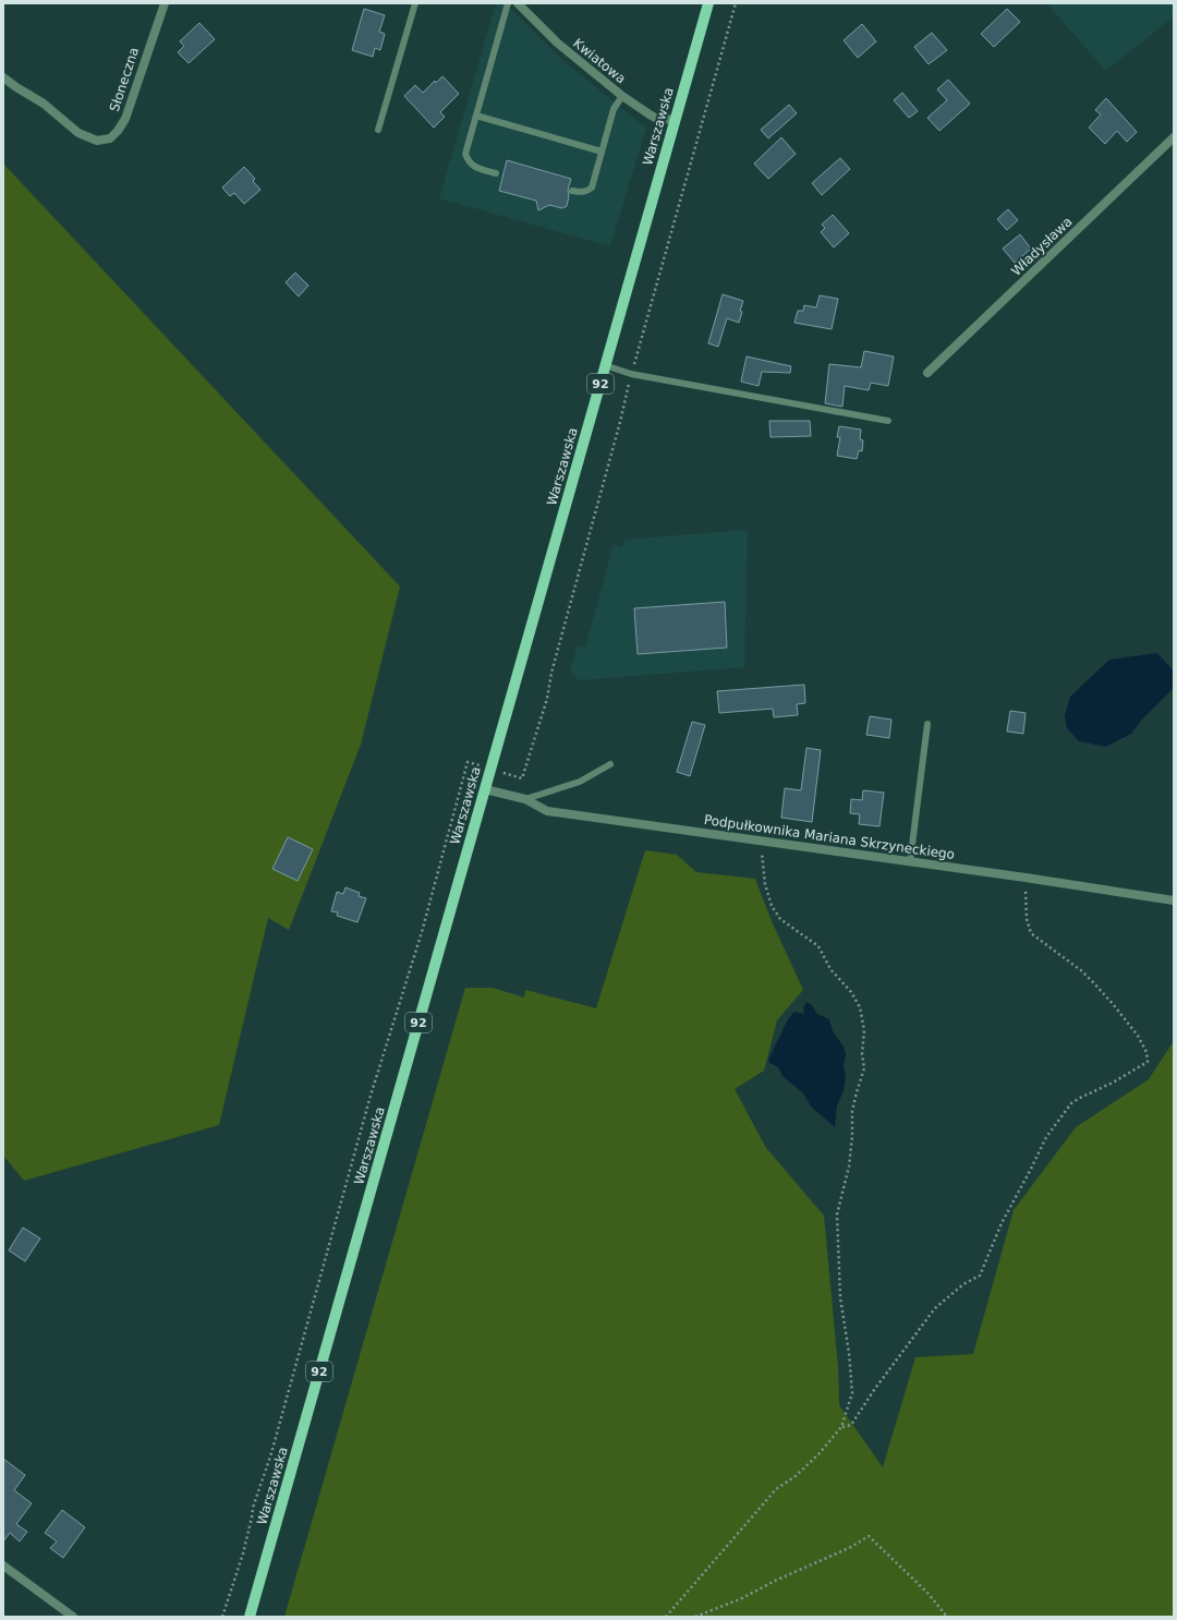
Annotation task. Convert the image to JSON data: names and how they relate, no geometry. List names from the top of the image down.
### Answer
{
  "streets": {
    "main road": ["Warszawska", "92"],
    "street": [
      "Kwiatowa",
      "Słoneczna",
      "Władysława",
      "Podpułkownika Mariana Skrzyneckiego"
    ]
  },
  "crossings": [
    ["Kwiatowa", "Warszawska"],
    ["Warszawska", "Podpułkownika Mariana Skrzyneckiego"]
  ]
}
